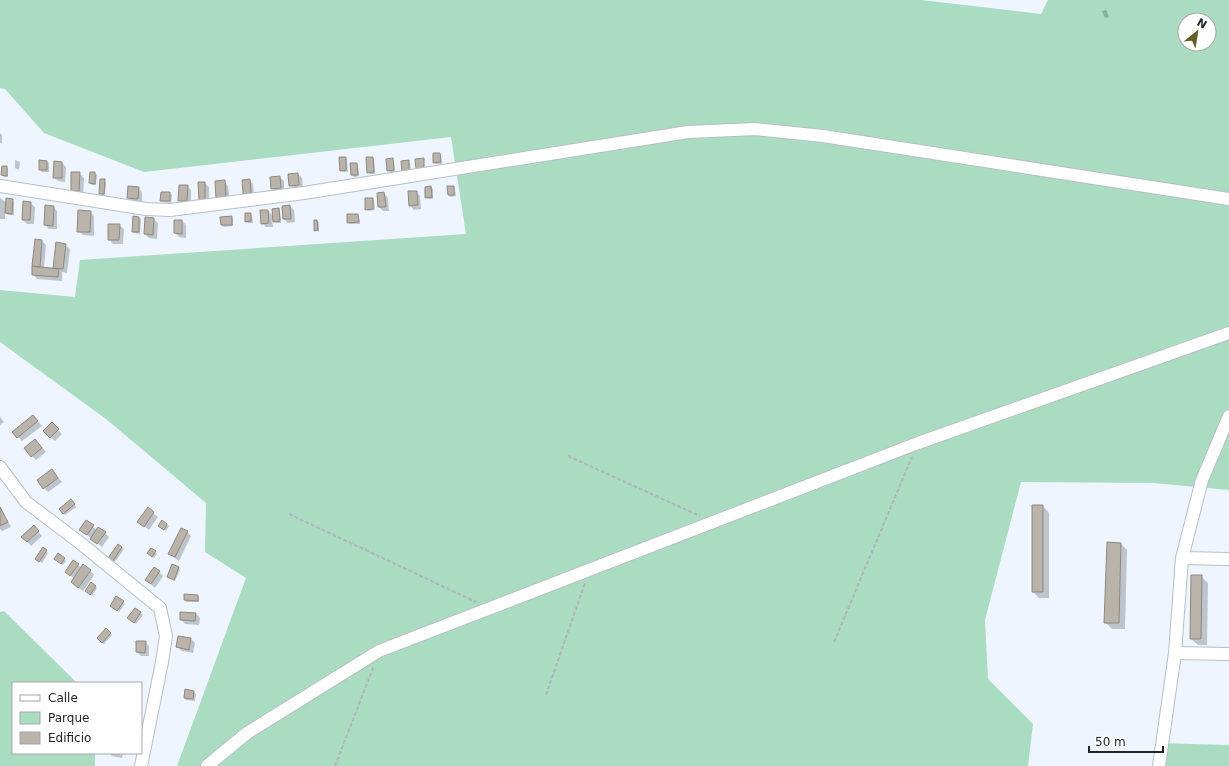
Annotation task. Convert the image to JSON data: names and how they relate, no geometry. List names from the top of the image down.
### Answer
{
  "legend": ["Calle", "Parque", "Edificio"],
  "scale_bar": "50 m",
  "north": "top right"
}
